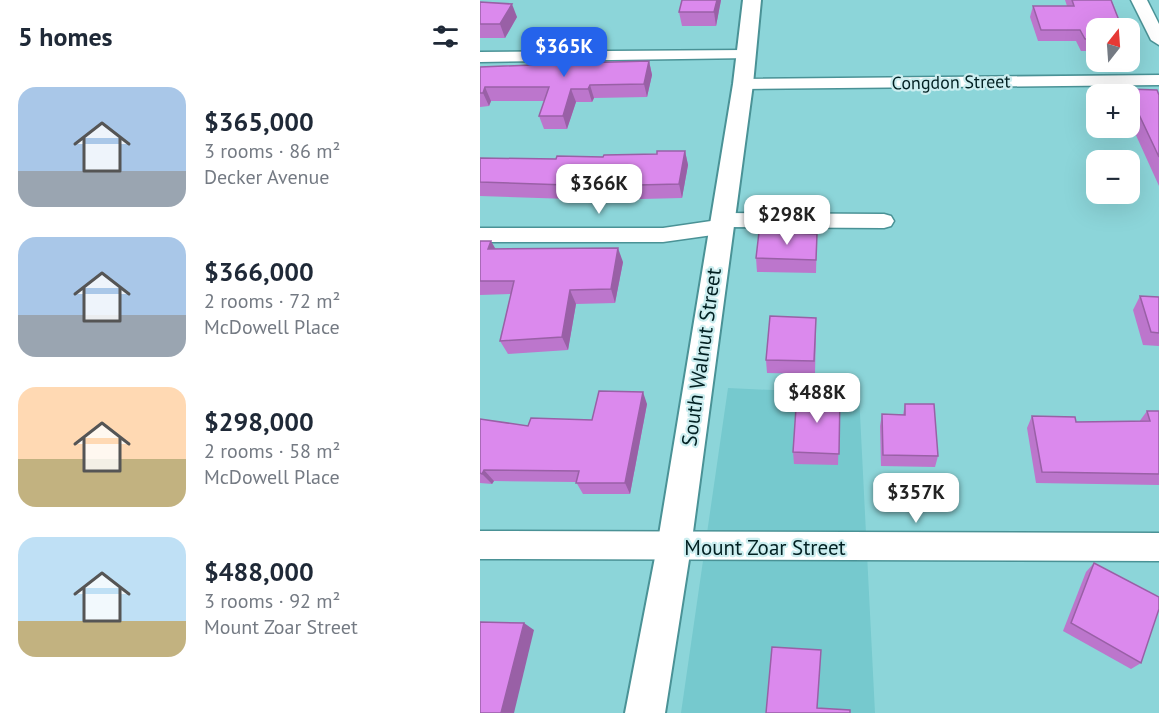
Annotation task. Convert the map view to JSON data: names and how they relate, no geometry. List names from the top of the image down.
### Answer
{
  "streets": {
    "street": ["Congdon Street", "South Walnut Street", "Mount Zoar Street"]
  },
  "crossings": [
    ["Congdon Street", "South Walnut Street"],
    ["South Walnut Street", "Mount Zoar Street"]
  ],
  "north": "top",
  "page": {
    "heading": "5 homes",
    "map_buttons": ["+", "−"],
    "price": [
      "$365K",
      "$366K",
      "$298K",
      "$488K",
      "$357K"
    ],
    "list": [
      {
        "name": "$365,000",
        "note": "3 rooms · 86 m² · Decker Avenue"
      },
      {
        "name": "$366,000",
        "note": "2 rooms · 72 m² · McDowell Place"
      },
      {
        "name": "$298,000",
        "note": "2 rooms · 58 m² · McDowell Place"
      },
      {
        "name": "$488,000",
        "note": "3 rooms · 92 m² · Mount Zoar Street"
      }
    ]
  }
}
